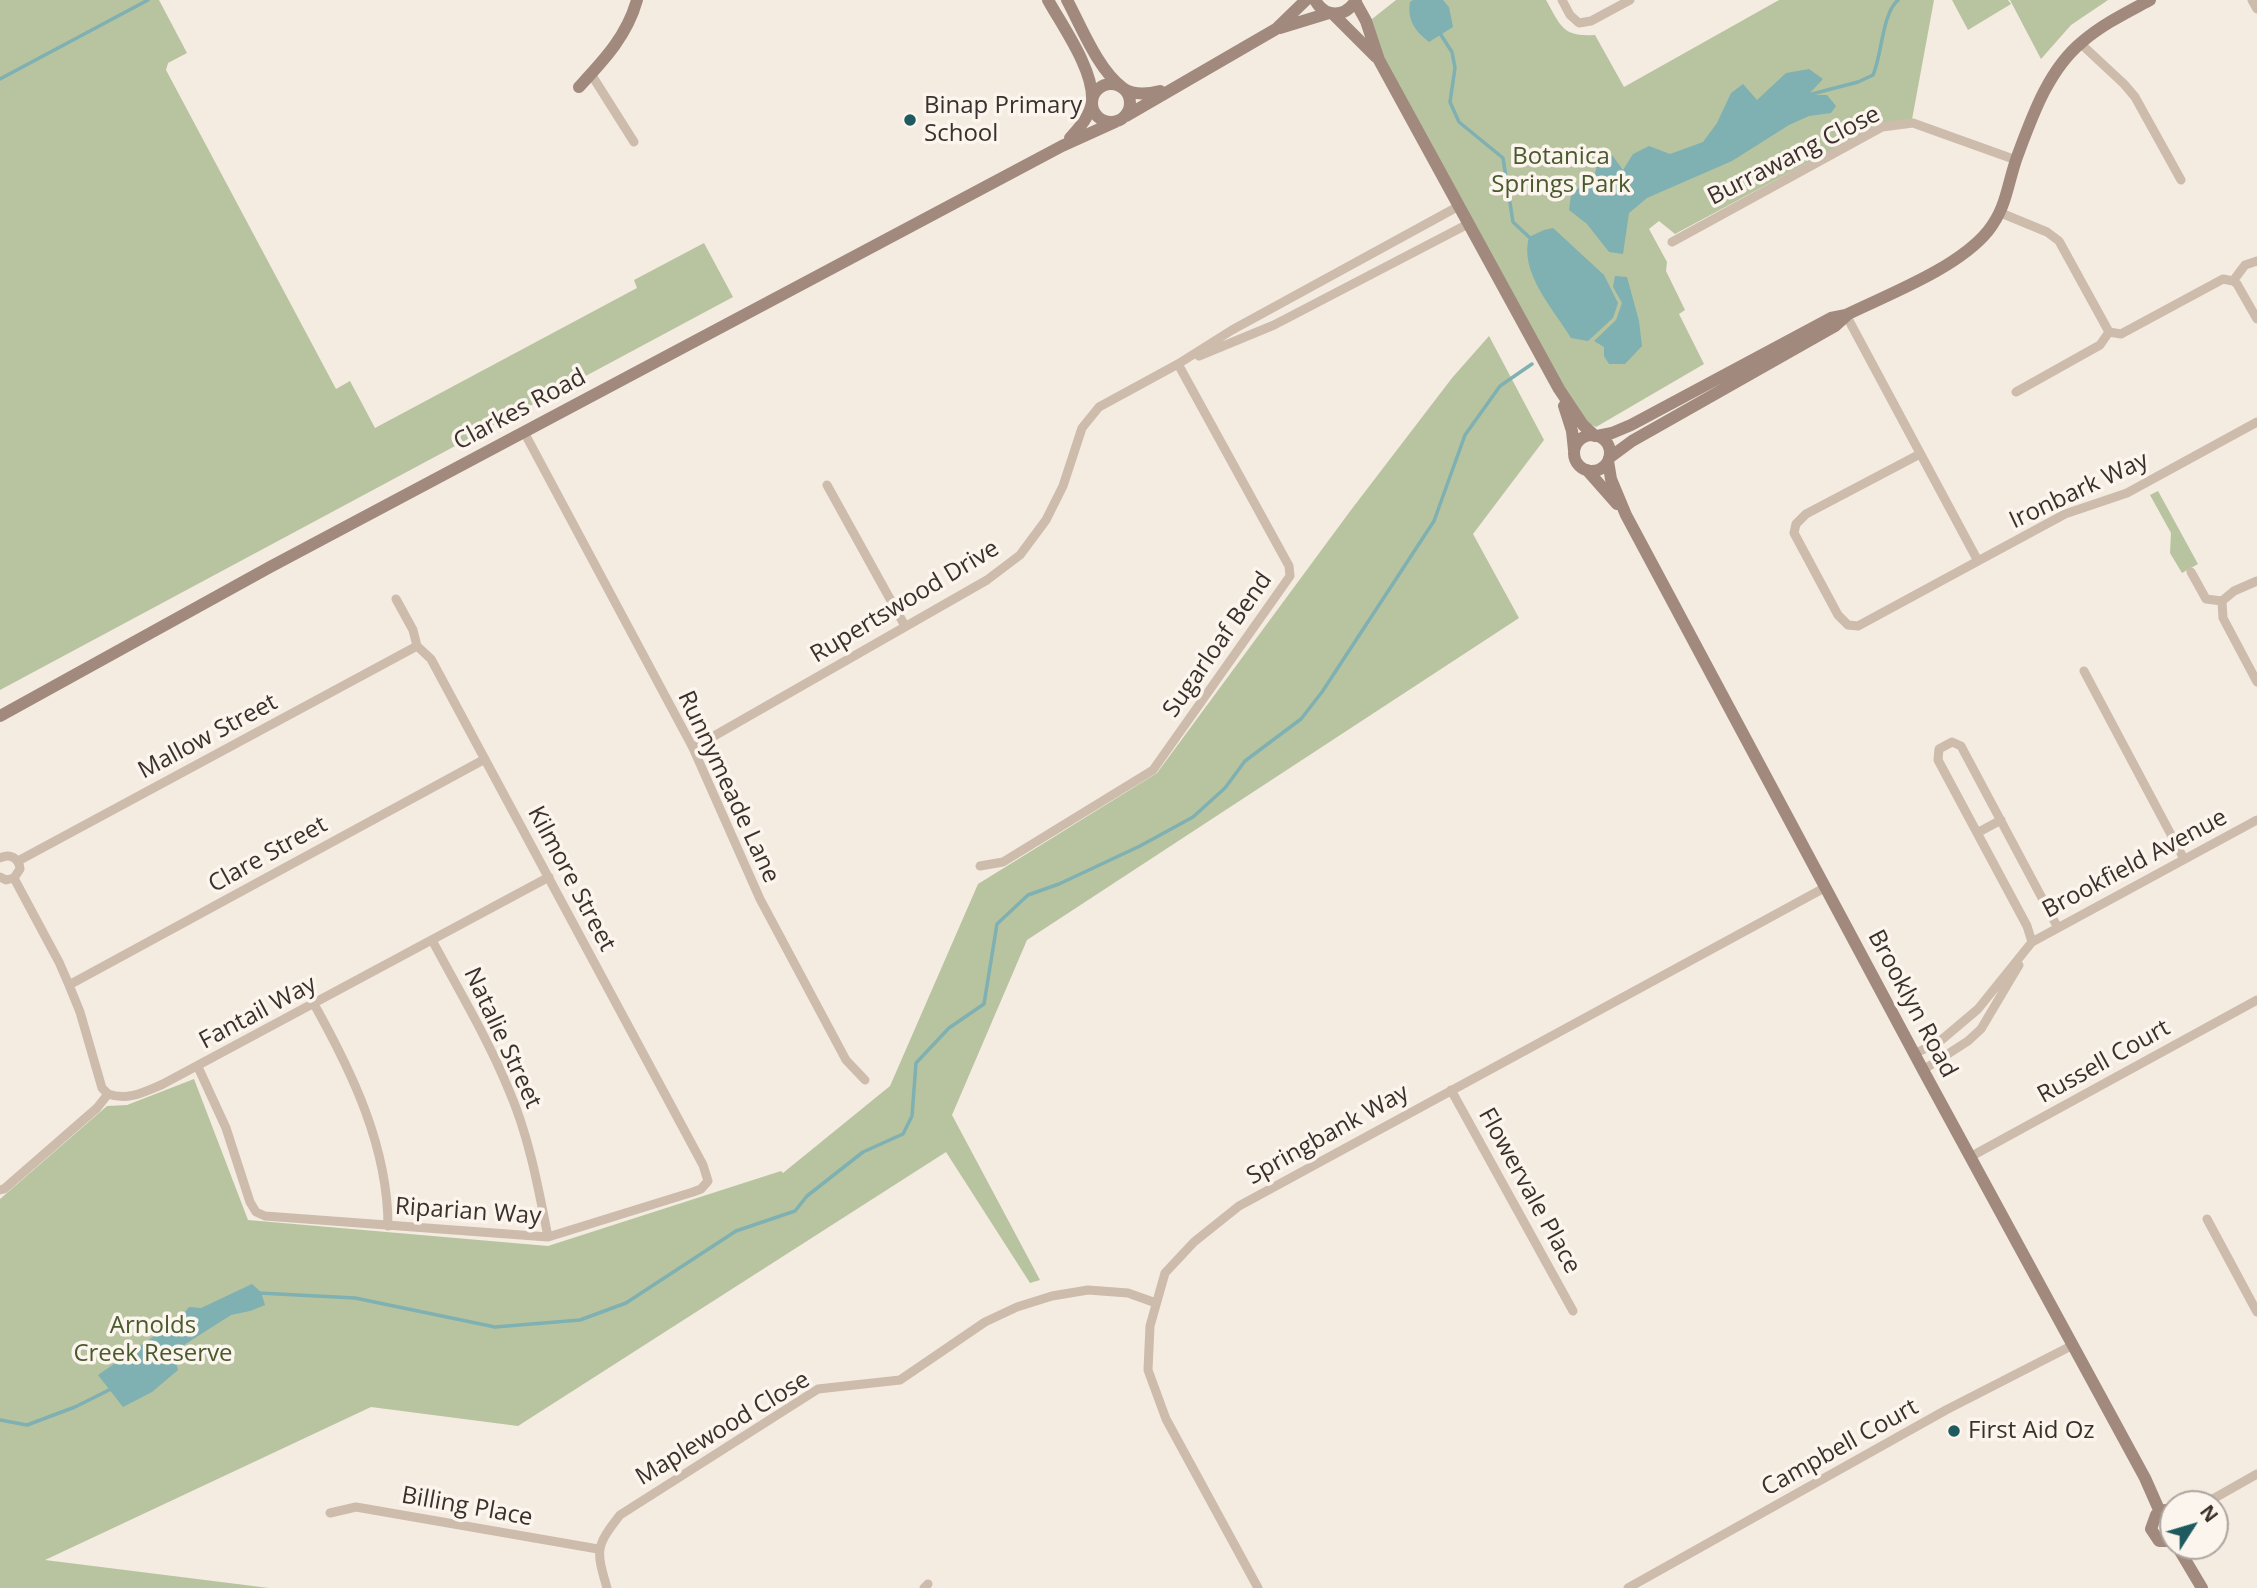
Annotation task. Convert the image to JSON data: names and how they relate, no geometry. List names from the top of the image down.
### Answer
{
  "streets": {
    "street": [
      "Burrawang Close",
      "Clarkes Road",
      "Ironbark Way",
      "Rupertswood Drive",
      "Sugarloaf Bend",
      "Mallow Street",
      "Runnymeade Lane",
      "Clare Street",
      "Brookfield Avenue",
      "Kilmore Street",
      "Brooklyn Road",
      "Fantail Way",
      "Natalie Street",
      "Russell Court",
      "Springbank Way",
      "Flowervale Place",
      "Riparian Way",
      "Maplewood Close",
      "Campbell Court",
      "Billing Place"
    ]
  },
  "crossings": [
    ["Clarkes Road", "Runnymeade Lane"],
    ["Rupertswood Drive", "Sugarloaf Bend"],
    ["Rupertswood Drive", "Runnymeade Lane"],
    ["Mallow Street", "Kilmore Street"],
    ["Clare Street", "Kilmore Street"],
    ["Brookfield Avenue", "Brooklyn Road"],
    ["Kilmore Street", "Fantail Way"],
    ["Kilmore Street", "Riparian Way"],
    ["Brooklyn Road", "Russell Court"],
    ["Brooklyn Road", "Springbank Way"],
    ["Brooklyn Road", "Campbell Court"],
    ["Fantail Way", "Natalie Street"],
    ["Fantail Way", "Riparian Way"],
    ["Natalie Street", "Riparian Way"],
    ["Springbank Way", "Flowervale Place"],
    ["Springbank Way", "Maplewood Close"],
    ["Maplewood Close", "Billing Place"]
  ],
  "parks": ["Botanica Springs Park", "Arnolds Creek Reserve"],
  "places": ["Binap Primary School", "First Aid Oz"],
  "north": "top right"
}
